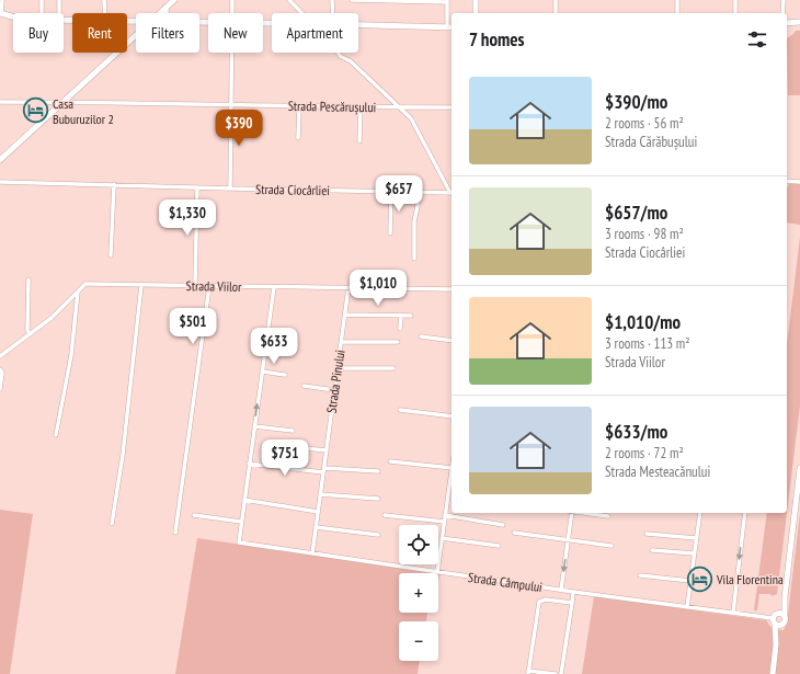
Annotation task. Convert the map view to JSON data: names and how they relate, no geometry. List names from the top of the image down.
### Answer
{
  "streets": {
    "street": [
      "Strada Pescărușului",
      "Strada Ciocârliei",
      "Strada Viilor",
      "Strada Pinului",
      "Strada Câmpului"
    ]
  },
  "crossings": [
    ["Strada Viilor", "Strada Pinului"],
    ["Strada Pinului", "Strada Câmpului"]
  ],
  "places": {
    "hotel": ["Casa Buburuzilor 2", "Vila Florentina"]
  },
  "page": {
    "chip": [
      "Buy",
      "Rent",
      "Filters",
      "New",
      "Apartment"
    ],
    "heading": "7 homes",
    "list": [
      {
        "name": "$390/mo",
        "note": "2 rooms · 56 m² · Strada Cărăbușului"
      },
      {
        "name": "$657/mo",
        "note": "3 rooms · 98 m² · Strada Ciocârliei"
      },
      {
        "name": "$1,010/mo",
        "note": "3 rooms · 113 m² · Strada Viilor"
      },
      {
        "name": "$633/mo",
        "note": "2 rooms · 72 m² · Strada Mesteacănului"
      }
    ],
    "price": [
      "$390",
      "$657",
      "$1,330",
      "$1,010",
      "$501",
      "$633",
      "$751"
    ],
    "map_buttons": ["+", "−"]
  }
}
